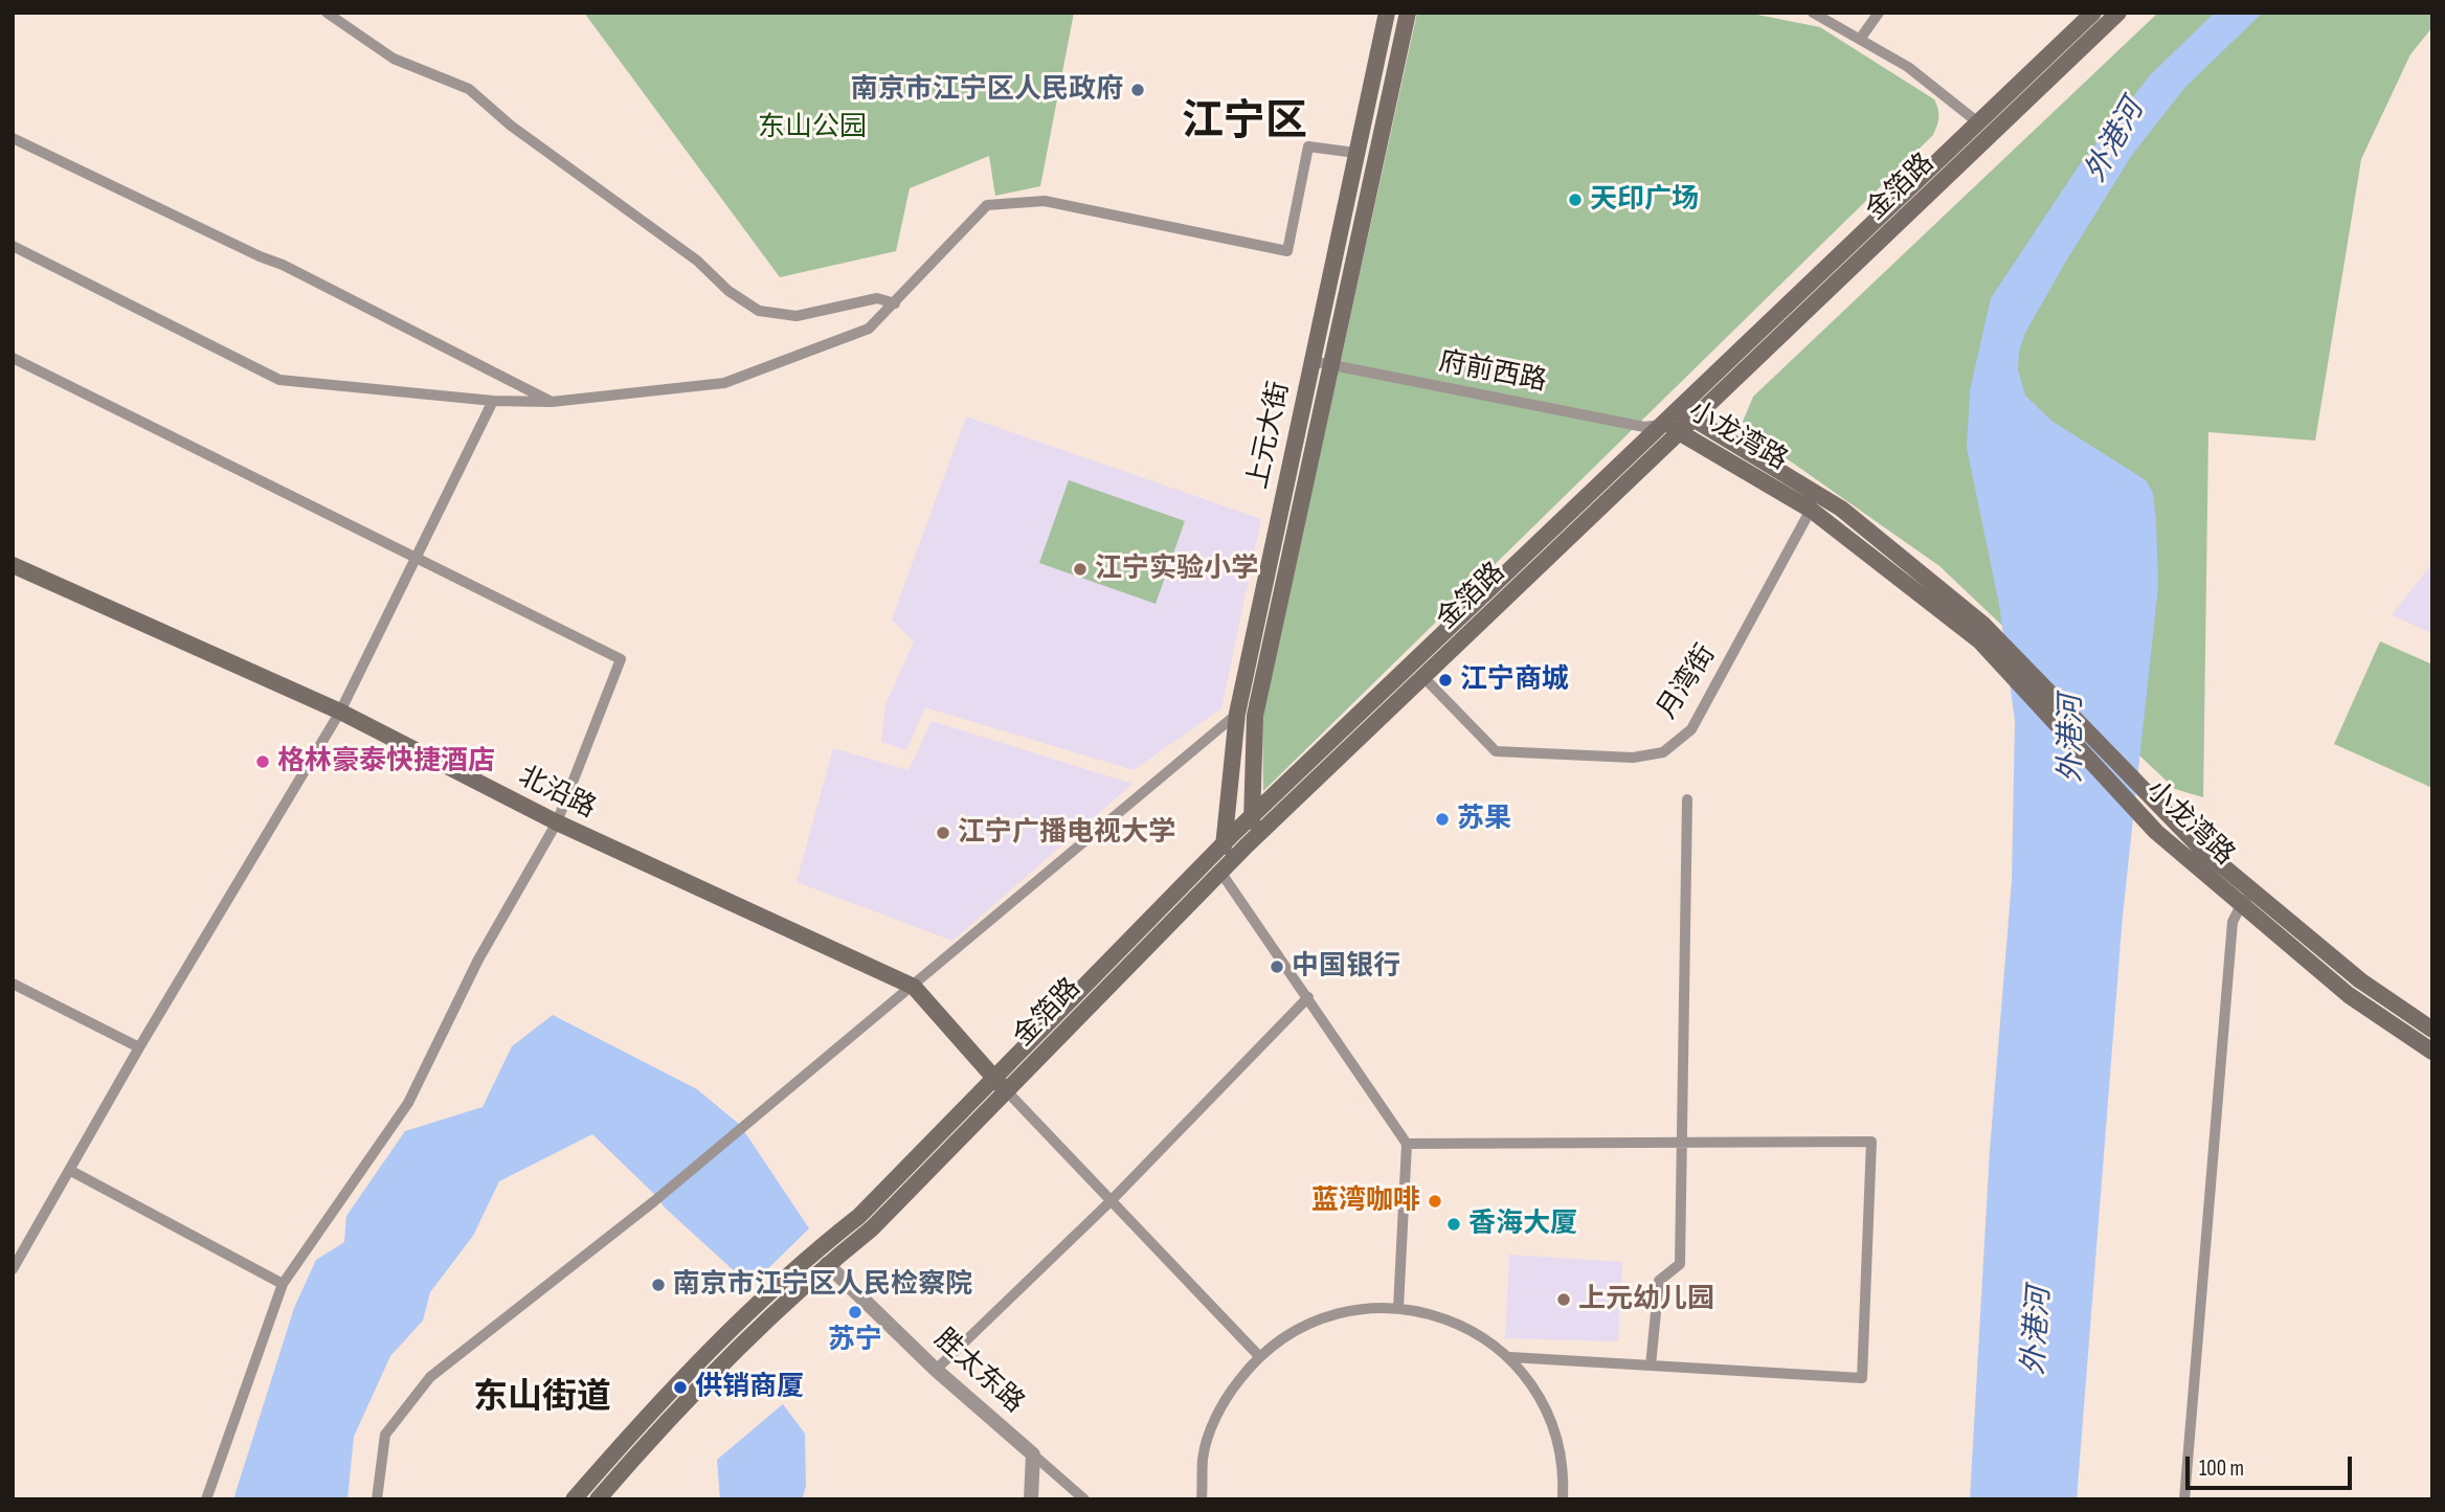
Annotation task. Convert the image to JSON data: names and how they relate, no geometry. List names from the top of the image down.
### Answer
{
  "streets": {
    "main road": [
      "金箔路",
      "上元大街",
      "小龙湾路",
      "北沿路"
    ],
    "street": ["府前西路", "月湾街", "胜太东路"]
  },
  "crossings": [
    ["金箔路", "府前西路"],
    ["金箔路", "上元大街"],
    ["金箔路", "小龙湾路"],
    ["金箔路", "月湾街"],
    ["金箔路", "北沿路"],
    ["府前西路", "上元大街"],
    ["府前西路", "小龙湾路"],
    ["小龙湾路", "月湾街"]
  ],
  "districts": ["江宁区", "东山街道"],
  "water": ["外港河"],
  "parks": ["东山公园"],
  "places": [
    "南京市江宁区人民政府",
    "天印广场",
    "江宁实验小学",
    "江宁商城",
    "格林豪泰快捷酒店",
    "苏果",
    "江宁广播电视大学",
    "中国银行",
    "蓝湾咖啡",
    "香海大厦",
    "南京市江宁区人民检察院",
    "上元幼儿园",
    "苏宁",
    "供销商厦"
  ],
  "scale_bar": "100 m"
}
